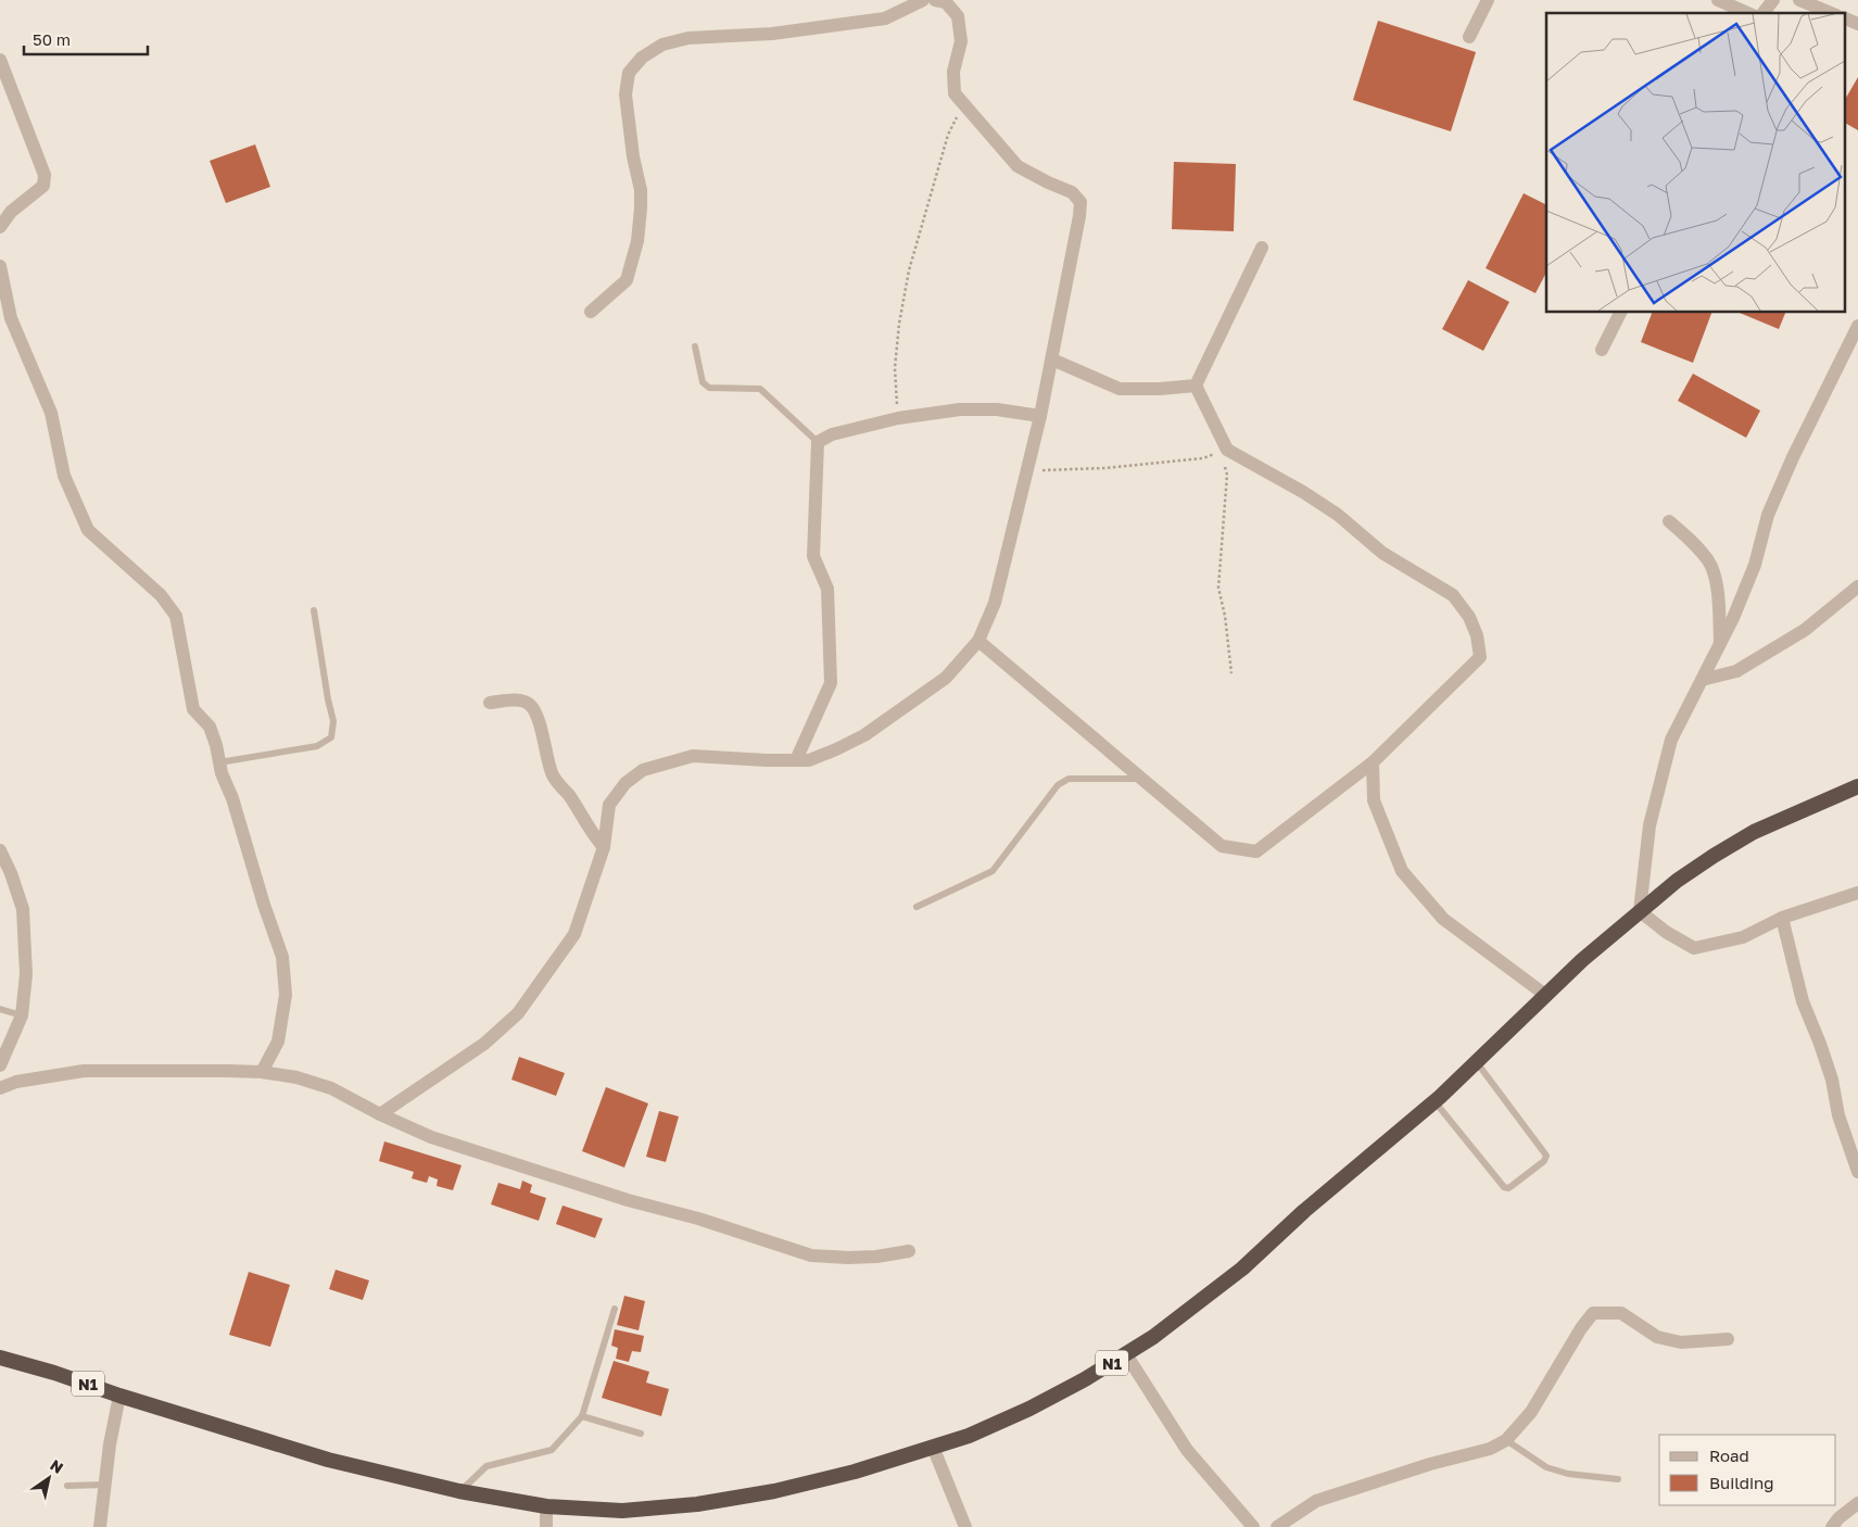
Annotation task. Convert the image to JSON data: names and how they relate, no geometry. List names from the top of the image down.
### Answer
{
  "streets": {
    "highway": ["N1"]
  },
  "legend": ["Road", "Building"],
  "scale_bar": "50 m",
  "north": "top right"
}
